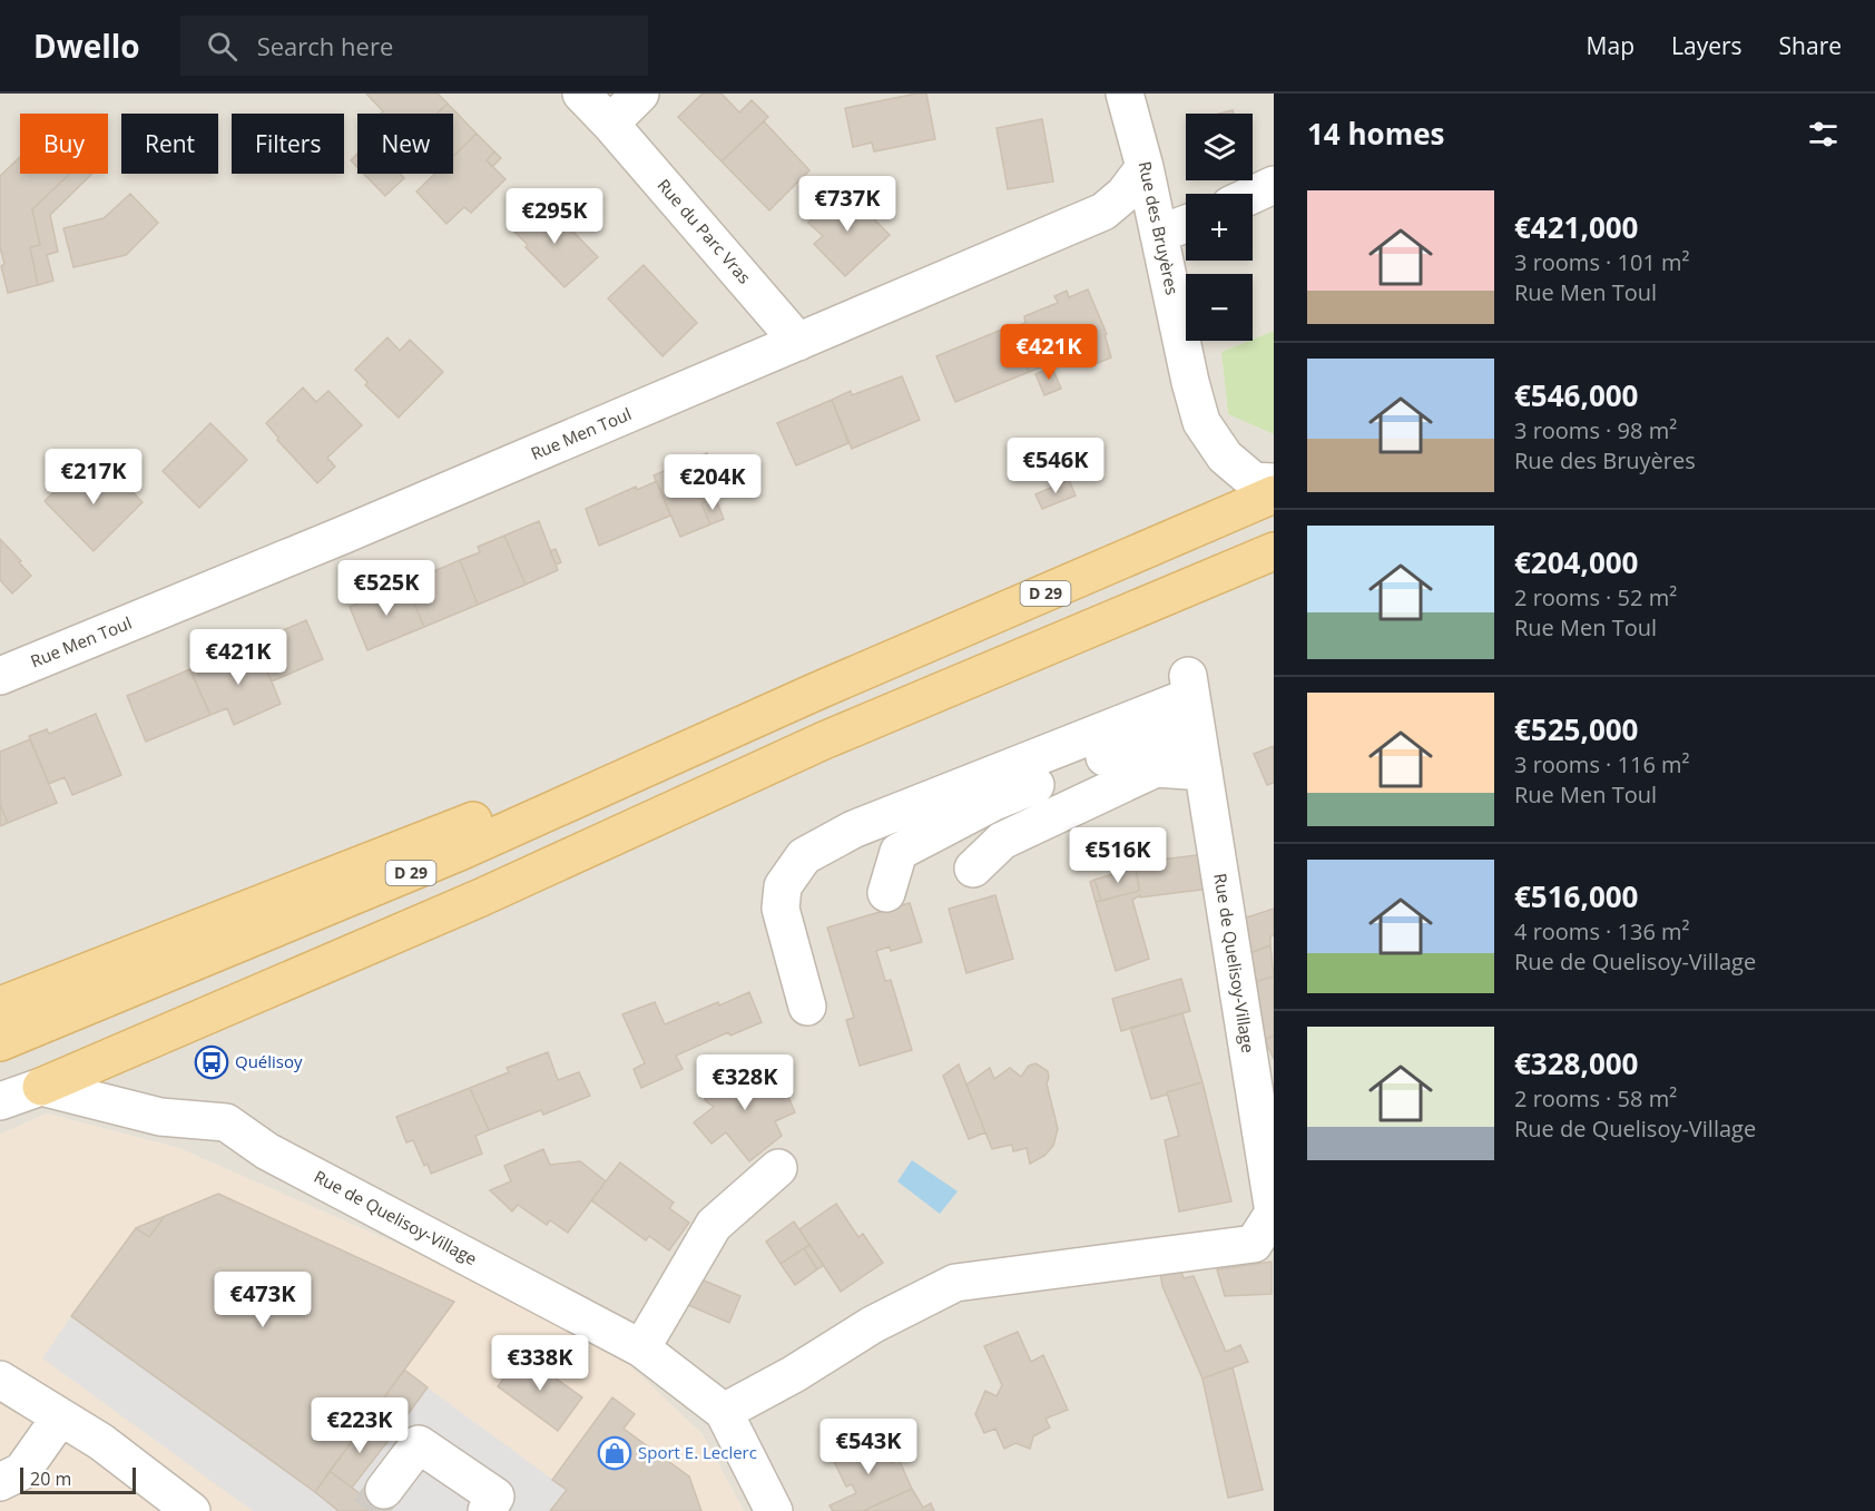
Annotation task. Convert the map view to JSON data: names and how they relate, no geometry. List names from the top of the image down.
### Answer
{
  "streets": {
    "main road": ["D 29"],
    "street": [
      "Rue des Bruyères",
      "Rue du Parc Vras",
      "Rue Men Toul",
      "Rue de Quelisoy-Village"
    ]
  },
  "crossings": [
    ["Rue des Bruyères", "Rue Men Toul"],
    ["Rue du Parc Vras", "Rue Men Toul"]
  ],
  "places": {
    "bus stop": ["Quélisoy"],
    "shop": ["Sport E. Leclerc"]
  },
  "scale_bar": "20 m",
  "page": {
    "header": "Dwello",
    "search": "Search here",
    "nav": ["Map", "Layers", "Share"],
    "heading": "14 homes",
    "map_buttons": ["+", "−"],
    "chip": [
      "Buy",
      "Rent",
      "Filters",
      "New"
    ],
    "list": [
      {
        "name": "€421,000",
        "note": "3 rooms · 101 m² · Rue Men Toul"
      },
      {
        "name": "€546,000",
        "note": "3 rooms · 98 m² · Rue des Bruyères"
      },
      {
        "name": "€204,000",
        "note": "2 rooms · 52 m² · Rue Men Toul"
      },
      {
        "name": "€525,000",
        "note": "3 rooms · 116 m² · Rue Men Toul"
      },
      {
        "name": "€516,000",
        "note": "4 rooms · 136 m² · Rue de Quelisoy-Village"
      },
      {
        "name": "€328,000",
        "note": "2 rooms · 58 m² · Rue de Quelisoy-Village"
      }
    ],
    "price": [
      "€737K",
      "€295K",
      "€421K",
      "€546K",
      "€217K",
      "€204K",
      "€525K",
      "€421K",
      "€516K",
      "€328K",
      "€473K",
      "€338K",
      "€223K",
      "€543K"
    ],
    "scale": "20 m"
  }
}
